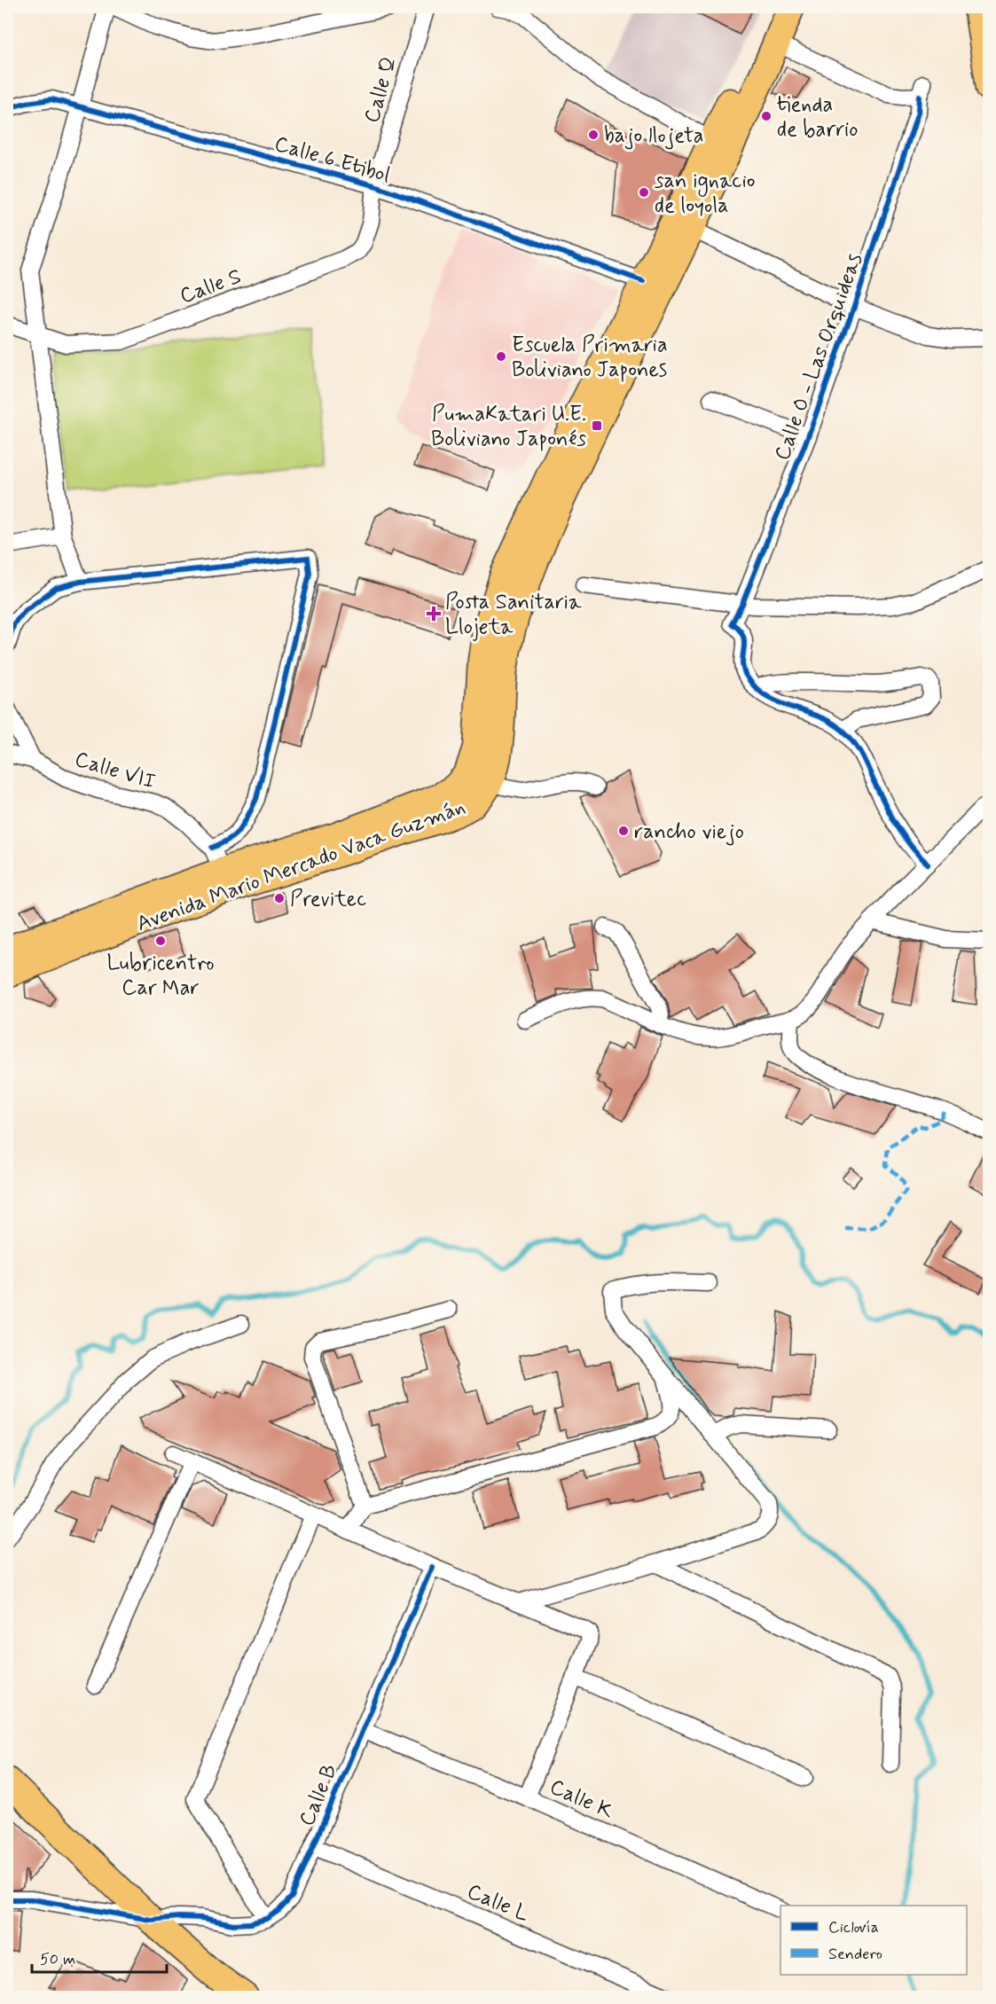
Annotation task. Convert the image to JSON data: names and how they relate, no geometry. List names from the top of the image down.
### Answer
{
  "streets": {
    "main road": ["Avenida Mario Mercado Vaca Guzmán"],
    "street": [
      "Calle Q",
      "Calle 6 Etibol",
      "Calle S",
      "Calle O - Las Orquideas",
      "Calle VII",
      "Calle B",
      "Calle K",
      "Calle L"
    ]
  },
  "crossings": [
    ["Calle Q", "Calle 6 Etibol"],
    ["Calle Q", "Calle S"],
    ["Calle 6 Etibol", "Calle S"],
    ["Calle 6 Etibol", "Avenida Mario Mercado Vaca Guzmán"],
    ["Calle O - Las Orquideas", "Avenida Mario Mercado Vaca Guzmán"],
    ["Calle VII", "Avenida Mario Mercado Vaca Guzmán"],
    ["Calle B", "Calle K"],
    ["Calle B", "Calle L"]
  ],
  "places": {
    "other": [
      "tienda de barrio",
      "bajo llojeta",
      "san ignacio de loyola",
      "Escuela Primaria Boliviano Japones",
      "rancho viejo",
      "Previtec",
      "Lubricentro Car Mar"
    ],
    "transit": ["PumaKatari U.E. Boliviano Japonés"],
    "health": ["Posta Sanitaria Llojeta"]
  },
  "legend": ["Ciclovía", "Sendero"],
  "scale_bar": "50 m"
}
